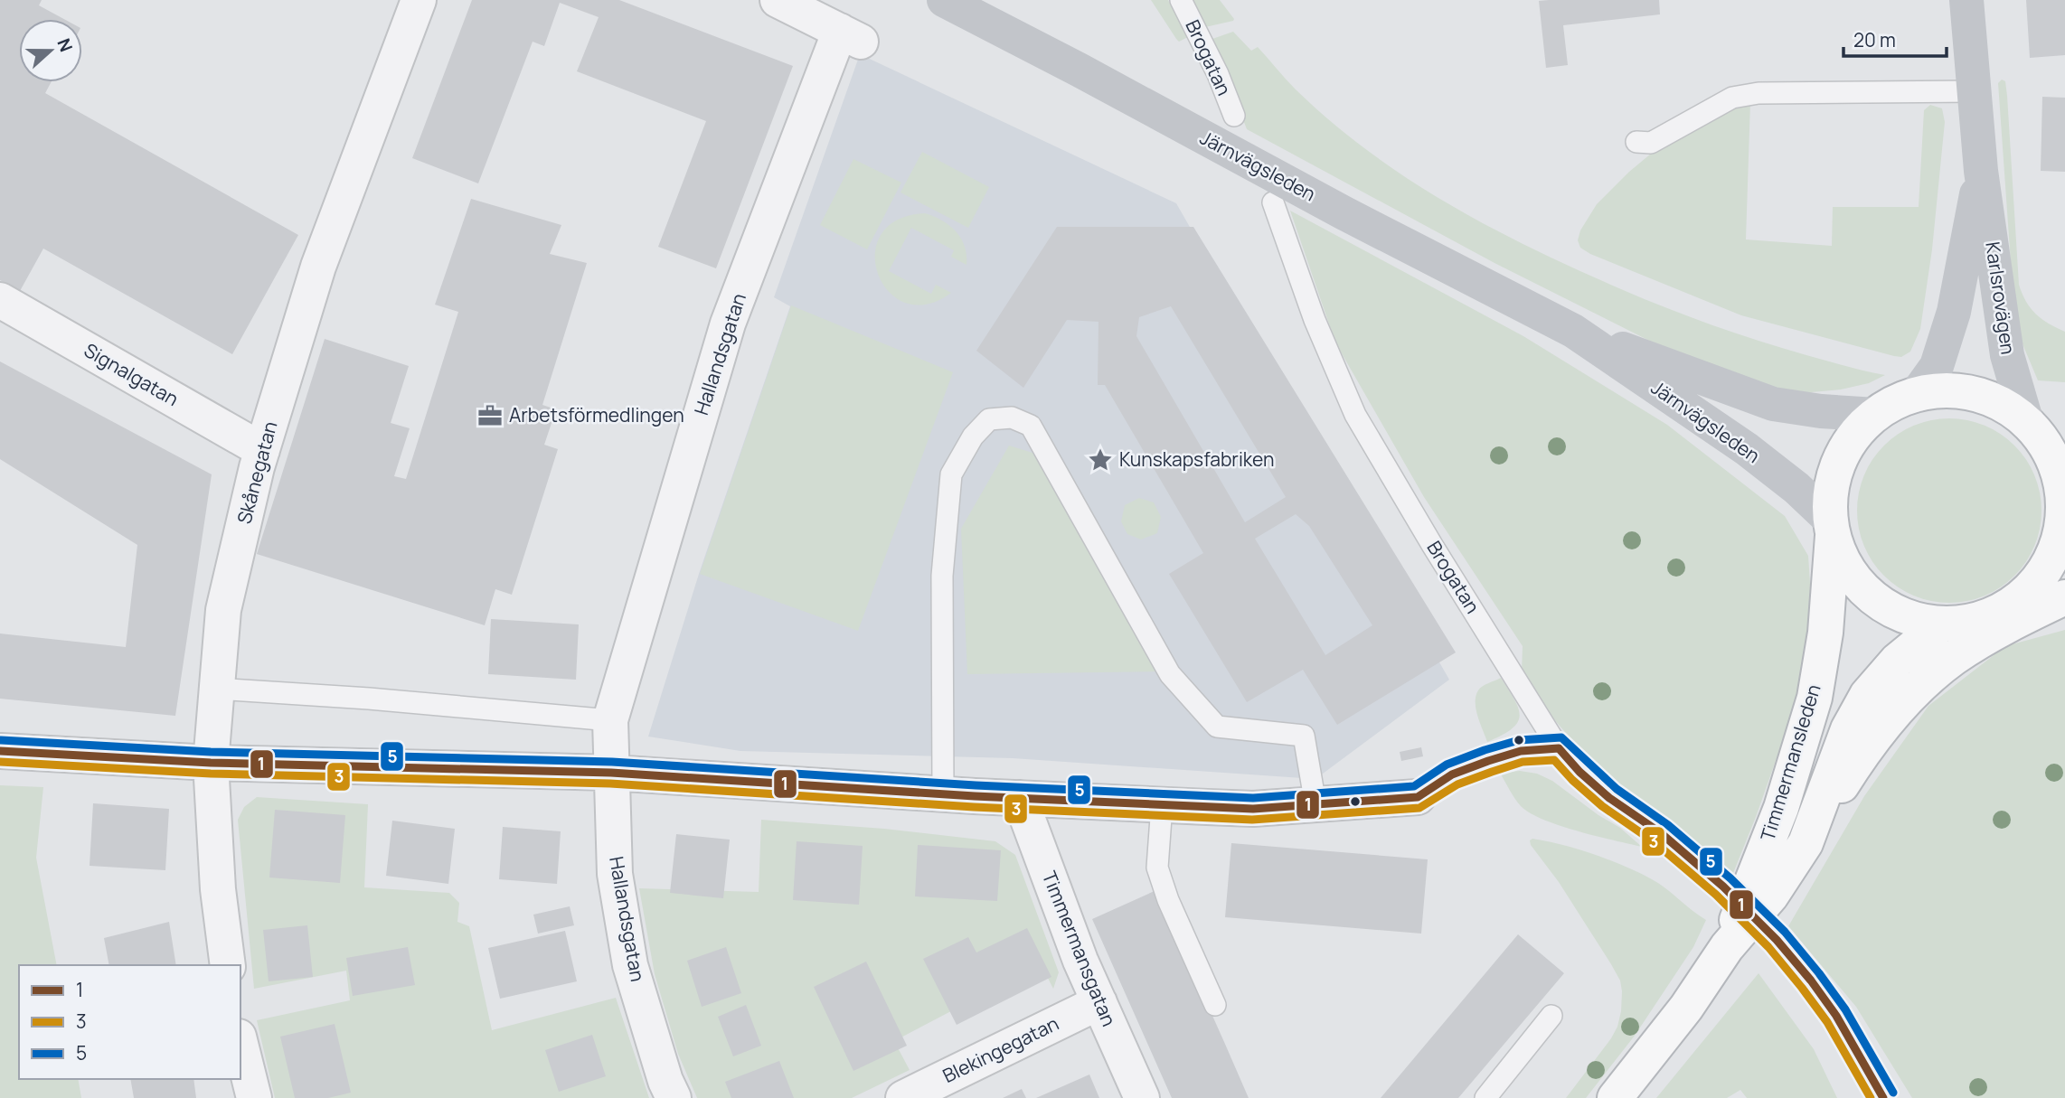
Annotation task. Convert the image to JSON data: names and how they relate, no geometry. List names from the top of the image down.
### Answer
{
  "streets": {
    "highway": ["Timmermansleden"],
    "main road": ["Järnvägsleden", "Karlsrovägen"],
    "street": [
      "Hallandsgatan",
      "Signalgatan",
      "Skånegatan",
      "Timmermansgatan",
      "Blekingegatan"
    ],
    "lane": ["Brogatan"]
  },
  "crossings": [
    ["Järnvägsleden", "Timmermansleden"],
    ["Karlsrovägen", "Timmermansleden"],
    ["Signalgatan", "Skånegatan"],
    ["Timmermansgatan", "Blekingegatan"]
  ],
  "places": {
    "office": ["Arbetsförmedlingen"],
    "place": ["Kunskapsfabriken"]
  },
  "lines": ["transit line 5", "transit line 1", "transit line 3"],
  "legend": ["1", "3", "5"],
  "scale_bar": "20 m",
  "north": "right"
}
